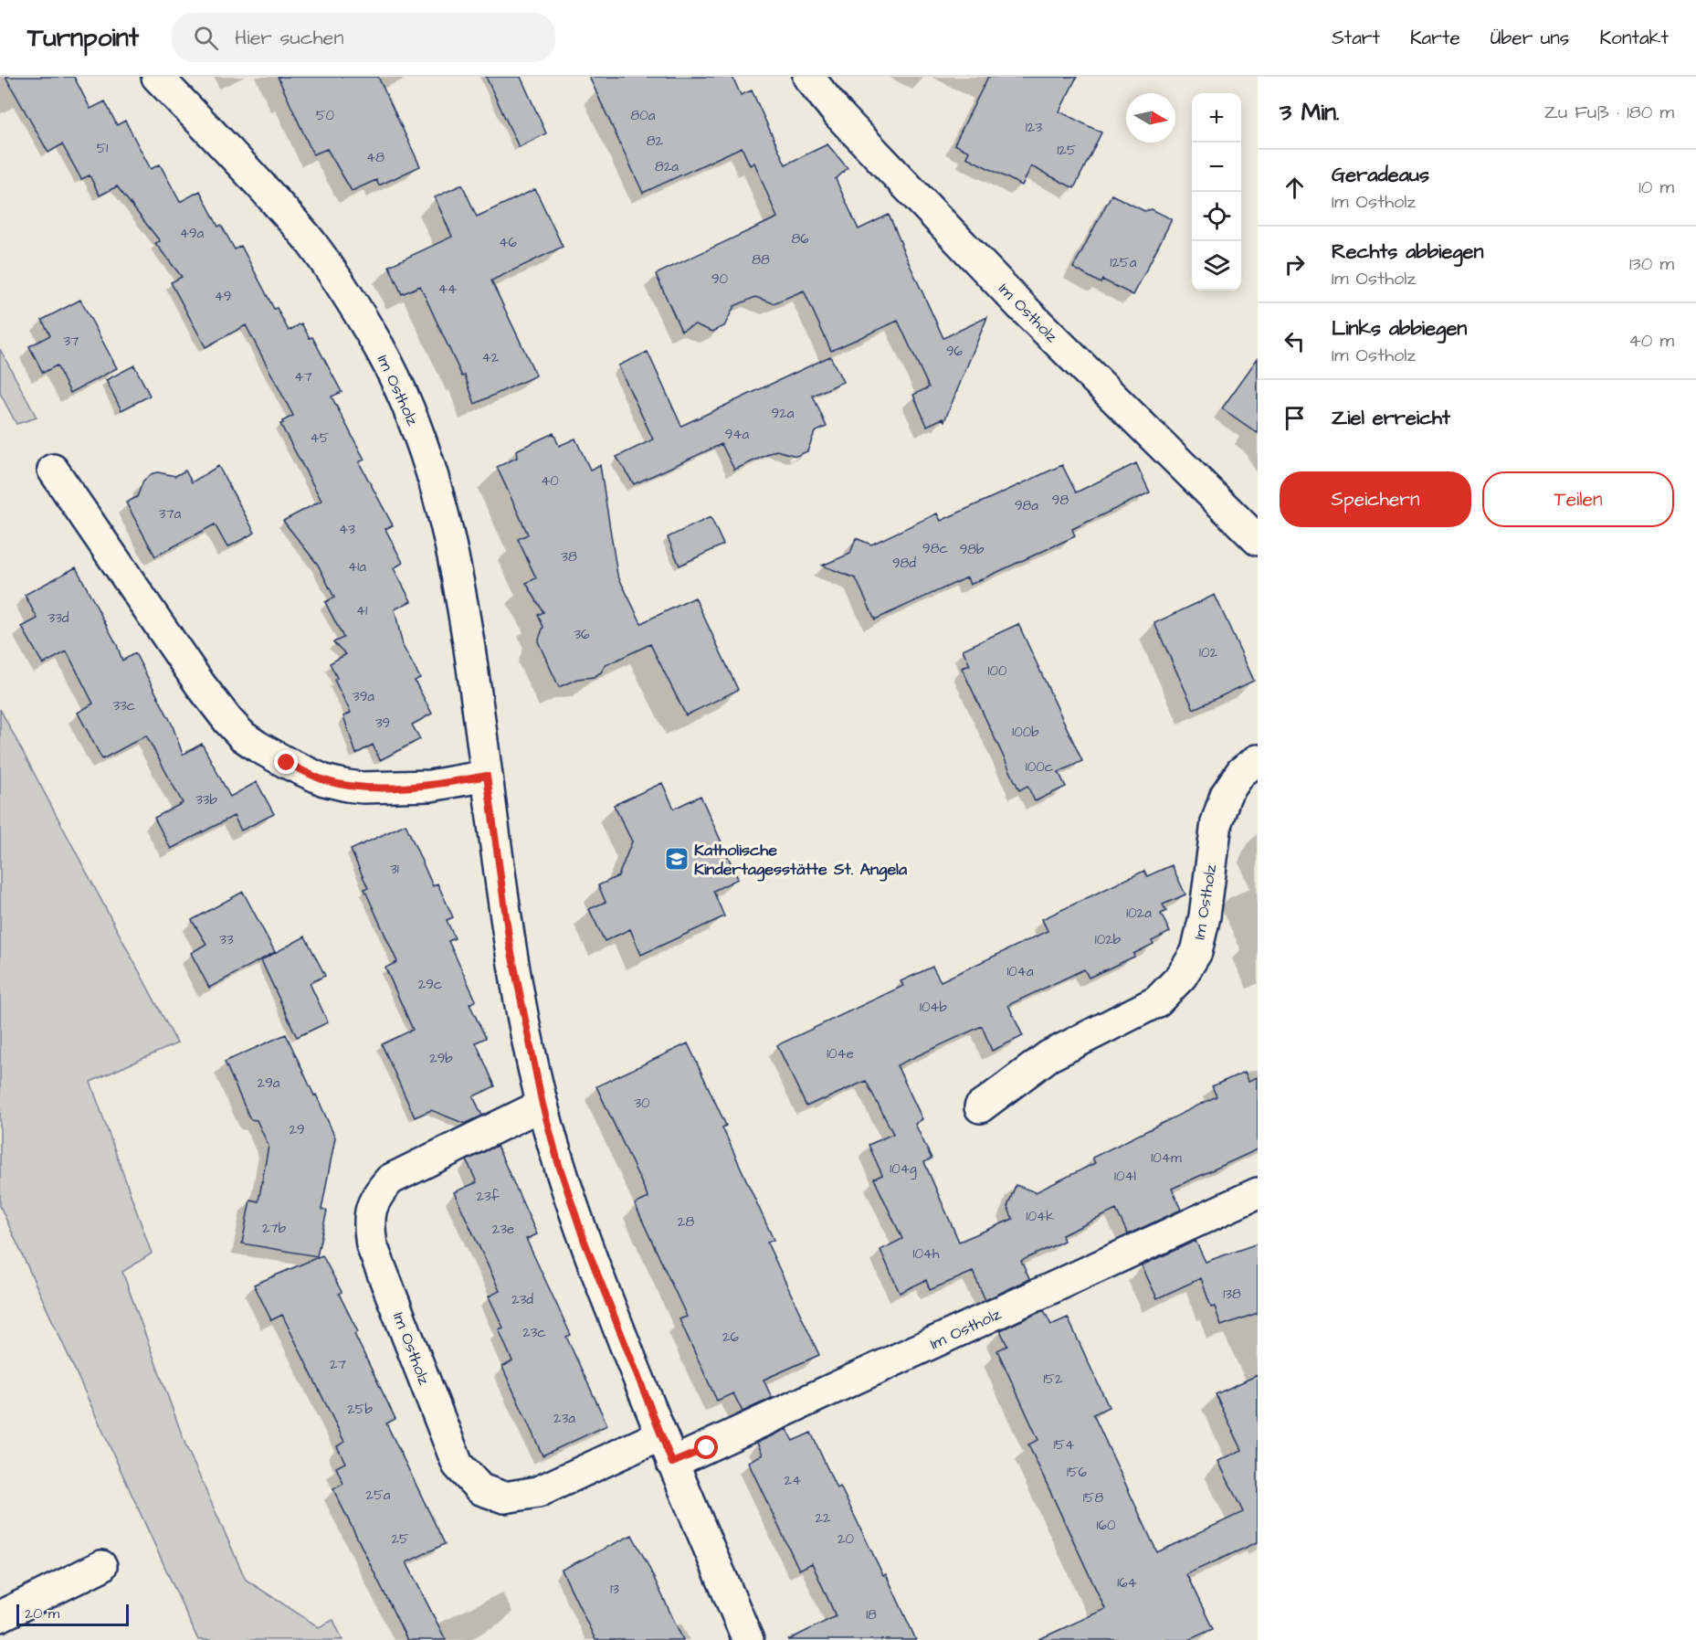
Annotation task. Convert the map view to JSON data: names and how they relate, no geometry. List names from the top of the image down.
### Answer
{
  "streets": {
    "street": ["Im Ostholz"]
  },
  "places": {
    "school or university": ["Katholische Kindertagesstätte St. Angela"]
  },
  "house_numbers": [
    "50",
    "80a",
    "123",
    "82",
    "51",
    "125",
    "48",
    "82a",
    "49a",
    "86",
    "46",
    "88",
    "125a",
    "90",
    "44",
    "49",
    "37",
    "96",
    "42",
    "47",
    "92a",
    "94a",
    "45",
    "40",
    "98",
    "98a",
    "37a",
    "43",
    "98c",
    "98b",
    "38",
    "98d",
    "41a",
    "41",
    "33d",
    "36",
    "102",
    "100",
    "39a",
    "33c",
    "39",
    "100b",
    "100c",
    "33b",
    "31",
    "102a",
    "33",
    "102b",
    "104a",
    "29c",
    "104b",
    "104e",
    "29b",
    "29a",
    "30",
    "29",
    "104m",
    "104g",
    "104l",
    "23f",
    "104k",
    "28",
    "27b",
    "23e",
    "104h",
    "138",
    "23d",
    "23c",
    "26",
    "27",
    "152",
    "25b",
    "23a",
    "154",
    "156",
    "24",
    "25a",
    "158",
    "22",
    "160",
    "25",
    "20",
    "164",
    "13",
    "18"
  ],
  "scale_bar": "20 m",
  "north": "right",
  "page": {
    "header": "Turnpoint",
    "search": "Hier suchen",
    "nav": [
      "Start",
      "Karte",
      "Über uns",
      "Kontakt"
    ],
    "heading": ["3 Min.", "Zu Fuß · 180 m"],
    "map_buttons": ["+", "−"],
    "list": [
      ["Geradeaus", "Im Ostholz", "10 m"],
      ["Rechts abbiegen", "Im Ostholz", "130 m"],
      ["Links abbiegen", "Im Ostholz", "40 m"],
      "Ziel erreicht"
    ],
    "buttons": ["Speichern", "Teilen"],
    "scale": "20 m"
  }
}
